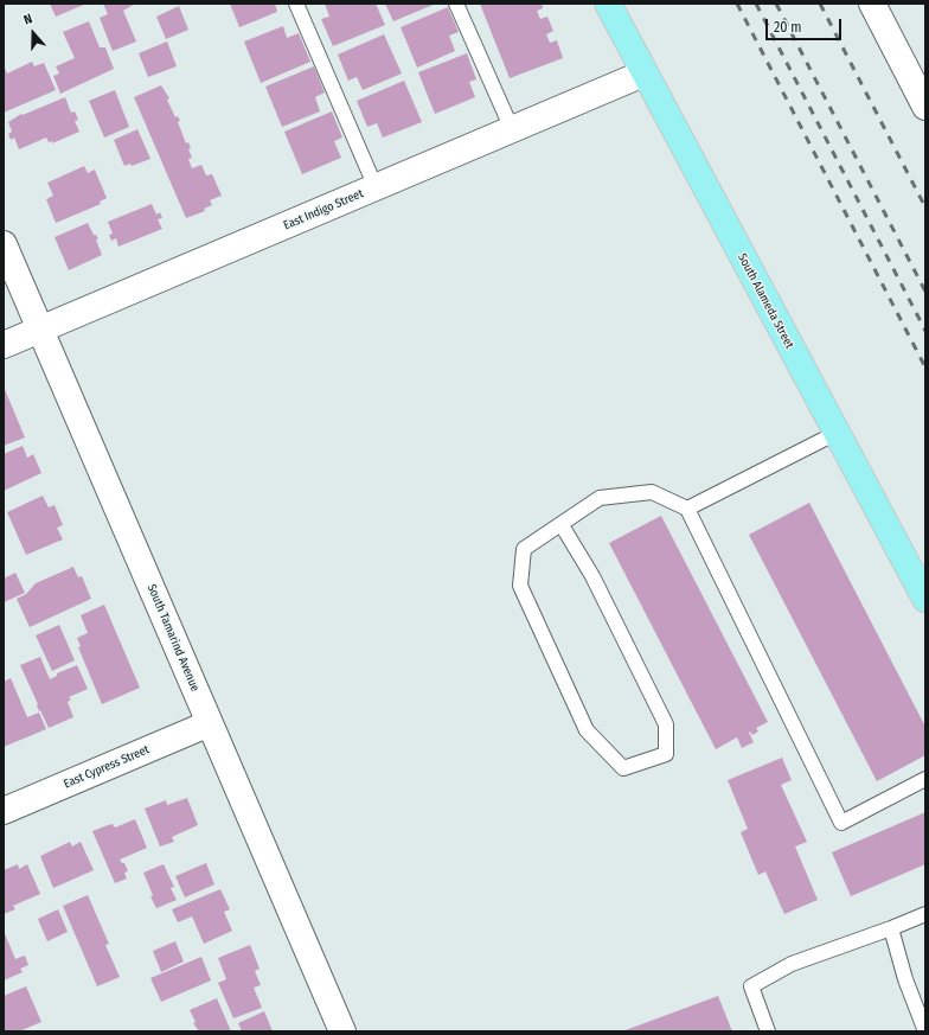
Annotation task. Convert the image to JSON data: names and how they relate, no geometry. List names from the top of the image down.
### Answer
{
  "streets": {
    "main road": ["South Alameda Street"],
    "street": ["East Indigo Street", "South Tamarind Avenue", "East Cypress Street"]
  },
  "crossings": [
    ["East Indigo Street", "South Alameda Street"],
    ["East Indigo Street", "South Tamarind Avenue"],
    ["South Tamarind Avenue", "East Cypress Street"]
  ],
  "scale_bar": "20 m",
  "north": "top"
}
